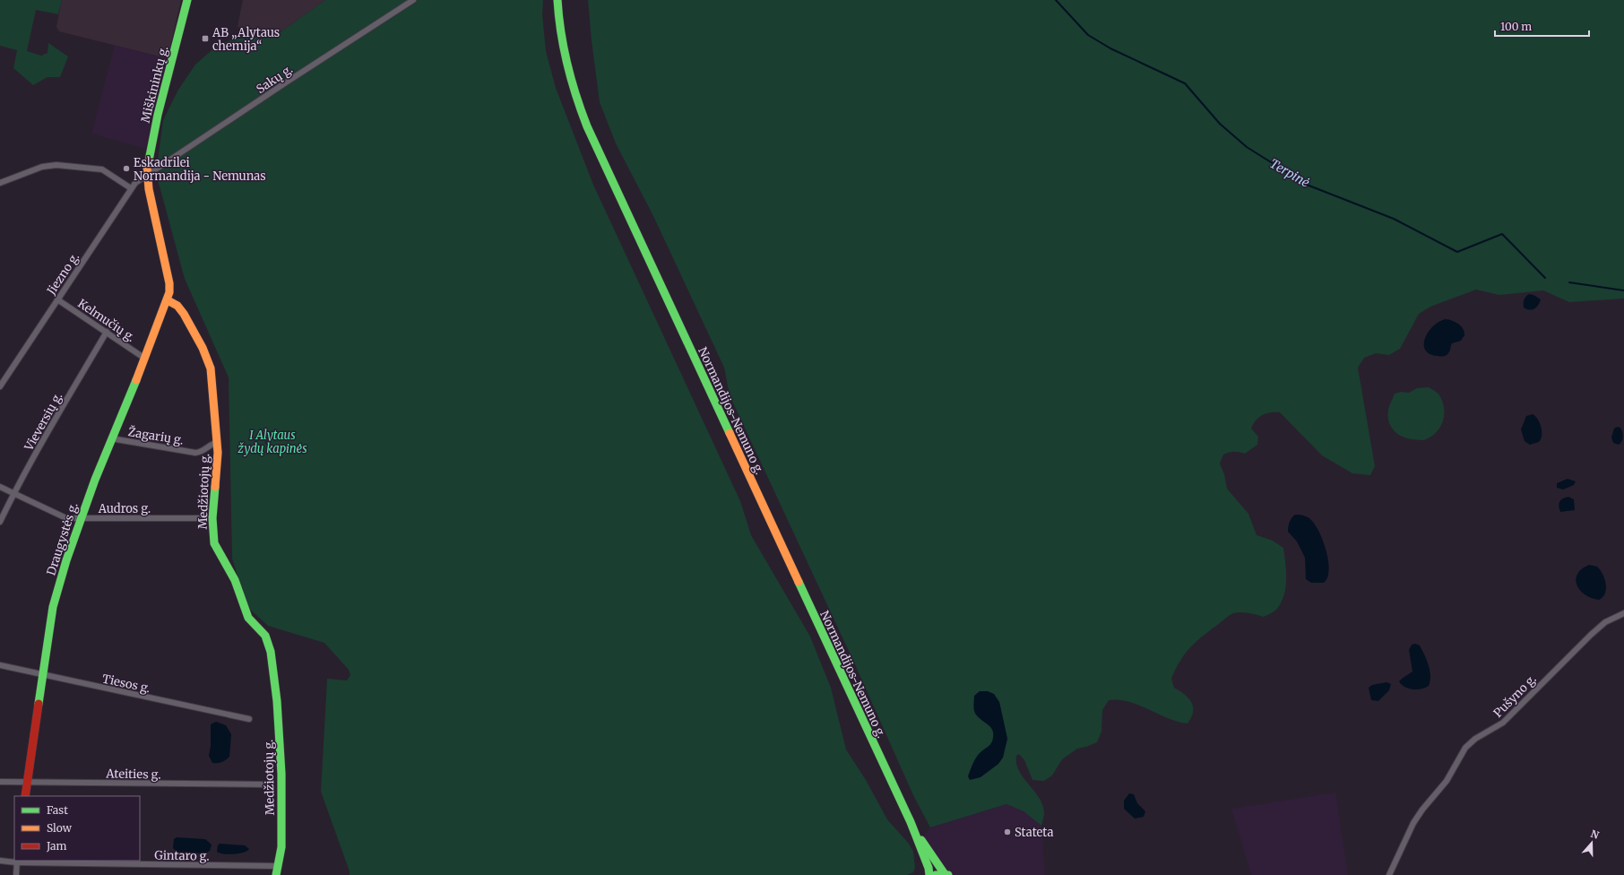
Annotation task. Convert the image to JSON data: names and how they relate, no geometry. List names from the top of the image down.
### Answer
{
  "streets": {
    "street": [
      "Sakų g.",
      "Miškininkų g.",
      "Jiezno g.",
      "Kelmučių g.",
      "Normandijos-Nemuno g.",
      "Vieversių g.",
      "Žagarių g.",
      "Medžiotojų g.",
      "Audros g.",
      "Draugystės g.",
      "Tiesos g.",
      "Pušyno g.",
      "Ateities g.",
      "Gintaro g."
    ]
  },
  "crossings": [
    ["Sakų g.", "Miškininkų g."],
    ["Sakų g.", "Jiezno g."],
    ["Miškininkų g.", "Jiezno g."],
    ["Jiezno g.", "Kelmučių g."],
    ["Kelmučių g.", "Vieversių g."],
    ["Kelmučių g.", "Draugystės g."],
    ["Vieversių g.", "Audros g."],
    ["Žagarių g.", "Medžiotojų g."],
    ["Žagarių g.", "Draugystės g."],
    ["Medžiotojų g.", "Audros g."],
    ["Medžiotojų g.", "Draugystės g."],
    ["Medžiotojų g.", "Gintaro g."],
    ["Audros g.", "Draugystės g."],
    ["Draugystės g.", "Tiesos g."],
    ["Draugystės g.", "Ateities g."]
  ],
  "water": ["Terpinė"],
  "parks": ["I Alytaus žydų kapinės"],
  "places": {
    "transit": ["AB „Alytaus chemija“"],
    "other": ["Eskadrilei Normandija - Nemunas", "Stateta"]
  },
  "legend": ["Fast", "Slow", "Jam"],
  "scale_bar": "100 m",
  "north": "top"
}
